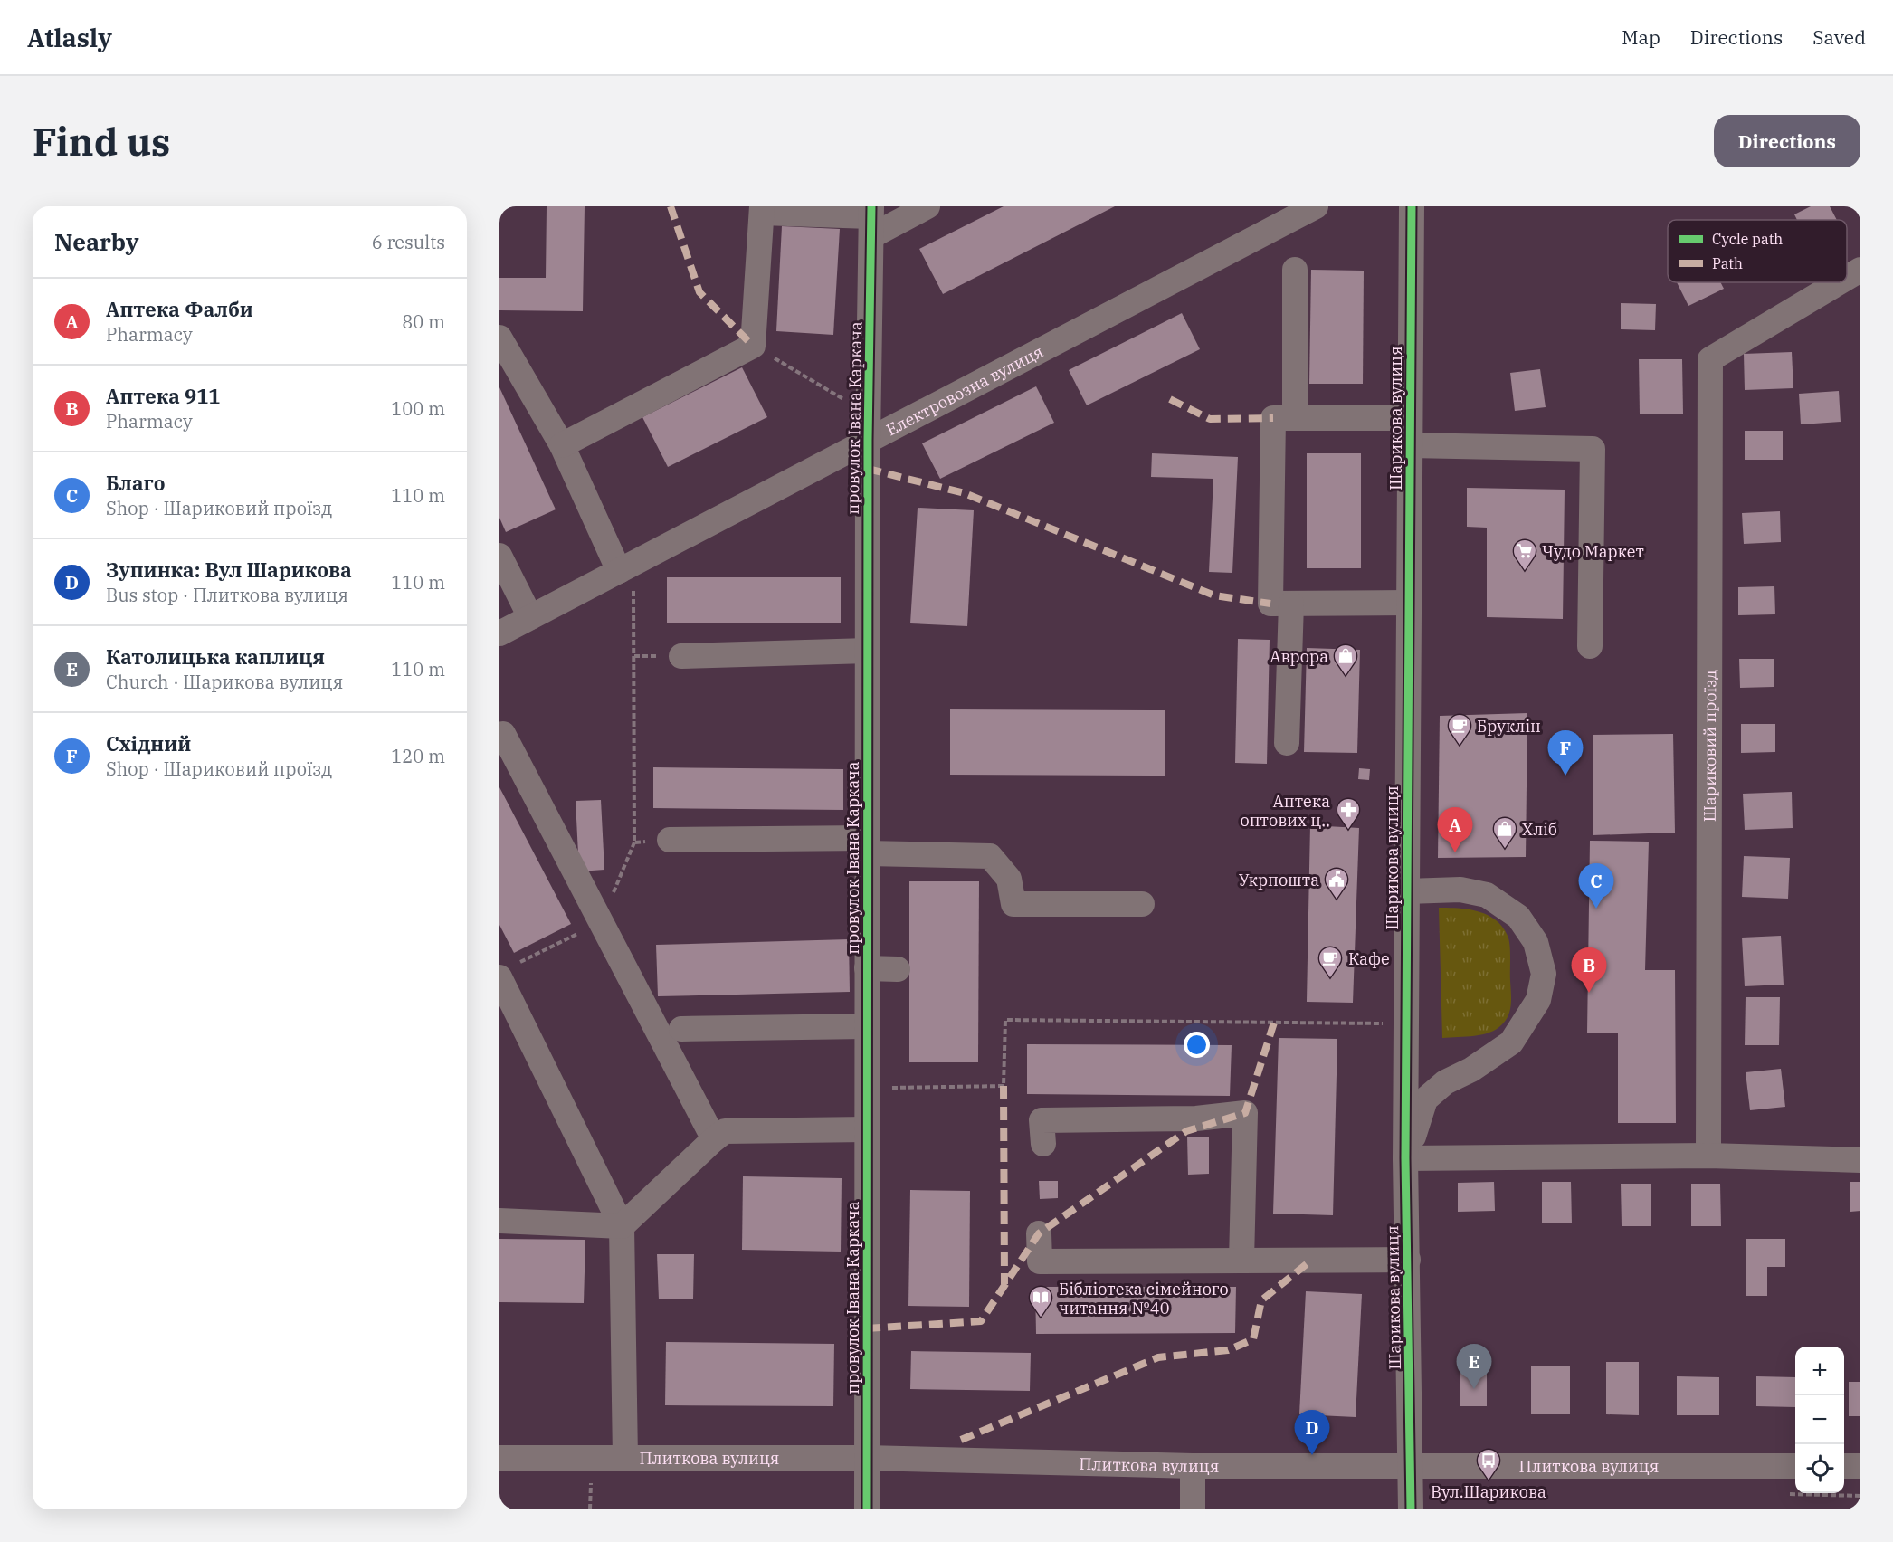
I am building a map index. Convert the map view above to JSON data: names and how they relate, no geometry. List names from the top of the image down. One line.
{"streets":{"street":["Електровозна вулиця","провулок Івана Каркача","Шарикова вулиця","Шариковий проїзд","Плиткова вулиця"]},"crossings":[["Електровозна вулиця","провулок Івана Каркача"],["провулок Івана Каркача","Плиткова вулиця"],["Шарикова вулиця","Плиткова вулиця"]],"places":{"supermarket":["Чудо Маркет"],"shop":["Аврора","Хліб"],"cafe":["Бруклін","Кафе"],"pharmacy":["Аптека оптових ц‥"],"public building":["Укрпошта"],"library":["Бібліотека сімейного читання №40"],"bus stop":["Вул.Шарикова"]},"legend":["Cycle path","Path"],"page":{"header":"Atlasly","nav":["Map","Directions","Saved"],"buttons":"Directions","title":"Find us","heading":["Nearby","6 results"],"list":[{"mark":"A","name":"Аптека Фалби","note":"Pharmacy","value":"80 m"},{"mark":"B","name":"Аптека 911","note":"Pharmacy","value":"100 m"},{"mark":"C","name":"Благо","note":"Shop · Шариковий проїзд","value":"110 m"},{"mark":"D","name":"Зупинка: Вул Шарикова","note":"Bus stop · Плиткова вулиця","value":"110 m"},{"mark":"E","name":"Католицька каплиця","note":"Church · Шарикова вулиця","value":"110 m"},{"mark":"F","name":"Східний","note":"Shop · Шариковий проїзд","value":"120 m"}],"pins":["F","A","C","B","E","D"],"map_buttons":["+","−"]}}
